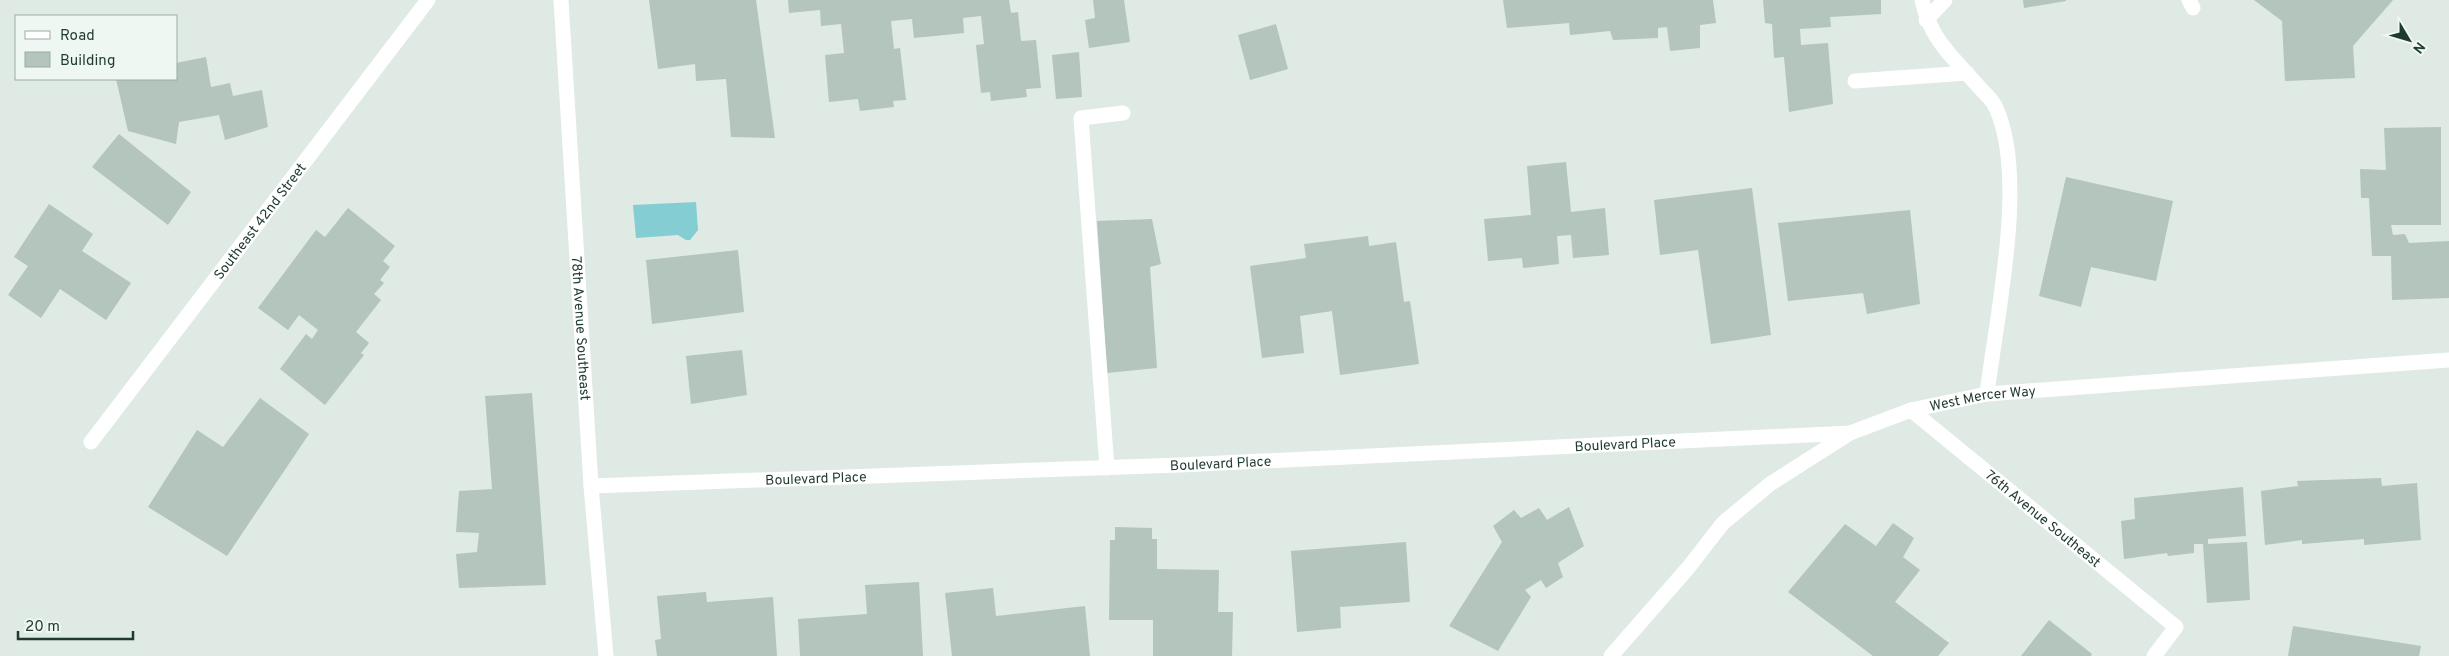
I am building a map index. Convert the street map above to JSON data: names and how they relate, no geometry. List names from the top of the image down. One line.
{"streets":{"street":["Southeast 42nd Street","78th Avenue Southeast","West Mercer Way","Boulevard Place","76th Avenue Southeast"]},"crossings":[["78th Avenue Southeast","Boulevard Place"],["West Mercer Way","Boulevard Place"],["West Mercer Way","76th Avenue Southeast"]],"legend":["Road","Building"],"scale_bar":"20 m","north":"bottom right"}
